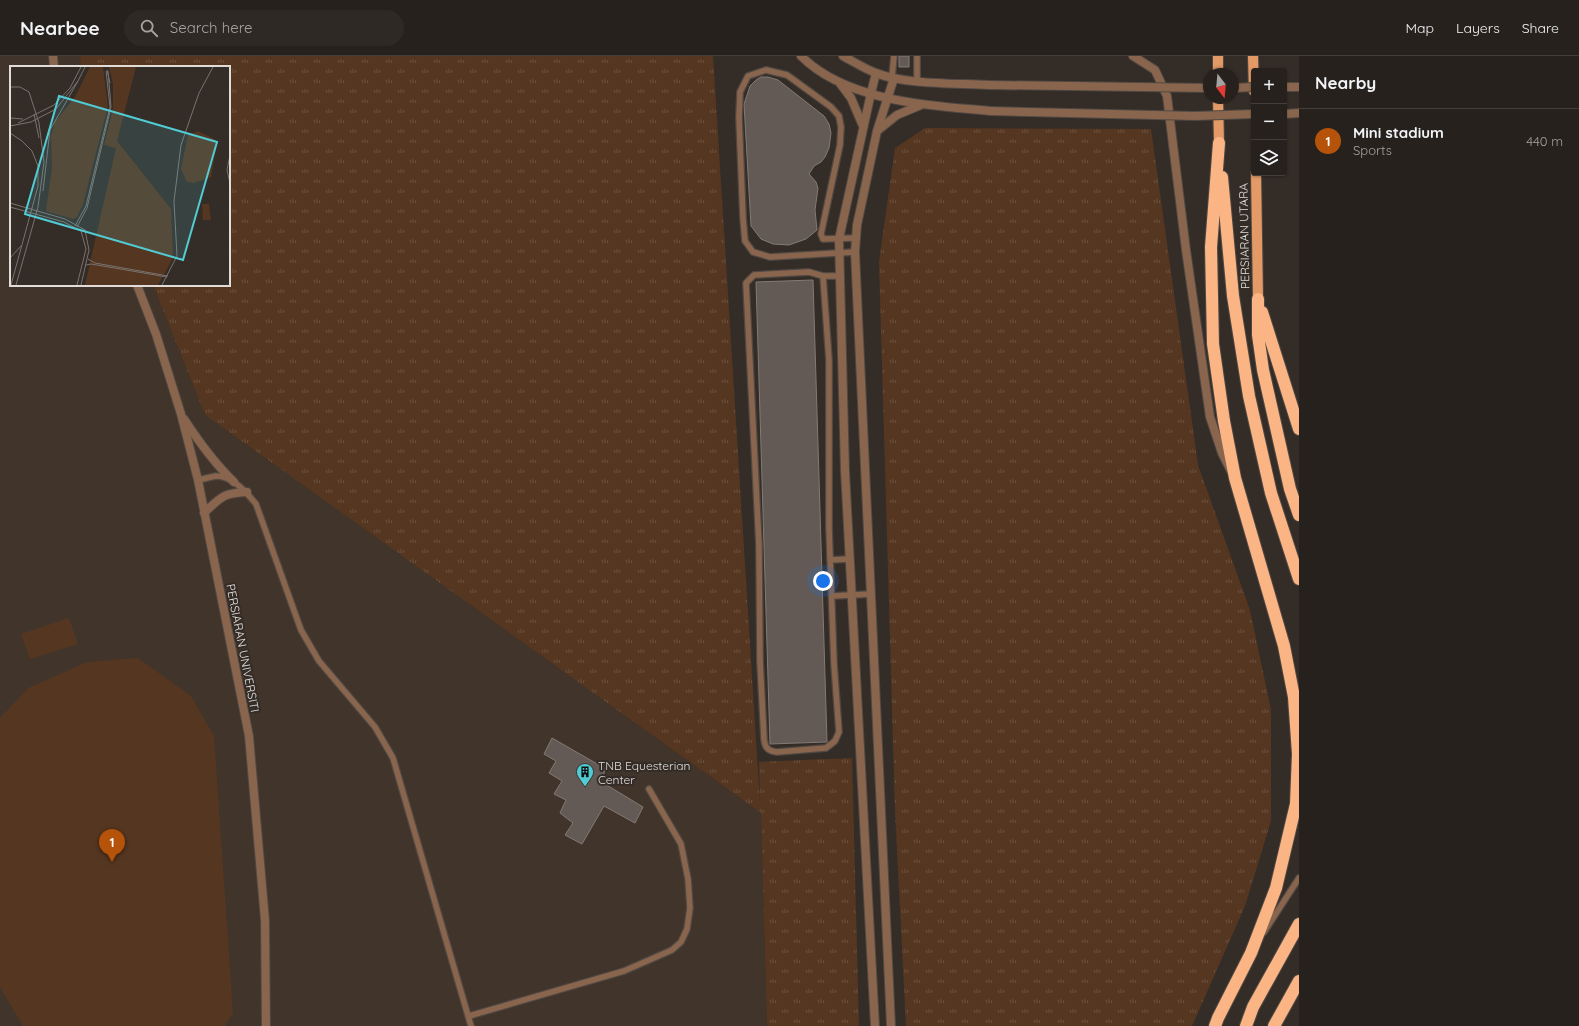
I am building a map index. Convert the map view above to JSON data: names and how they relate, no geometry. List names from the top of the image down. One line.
{"streets":{"main road":["PERSIARAN UTARA"],"street":["PERSIARAN UNIVERSITI"]},"places":{"building":["TNB Equesterian Center"]},"north":"bottom","page":{"header":"Nearbee","search":"Search here","nav":["Map","Layers","Share"],"heading":"Nearby","map_buttons":["+","−"],"list":[{"mark":"1","name":"Mini stadium","note":"Sports","value":"440 m"}],"pins":"1"}}
